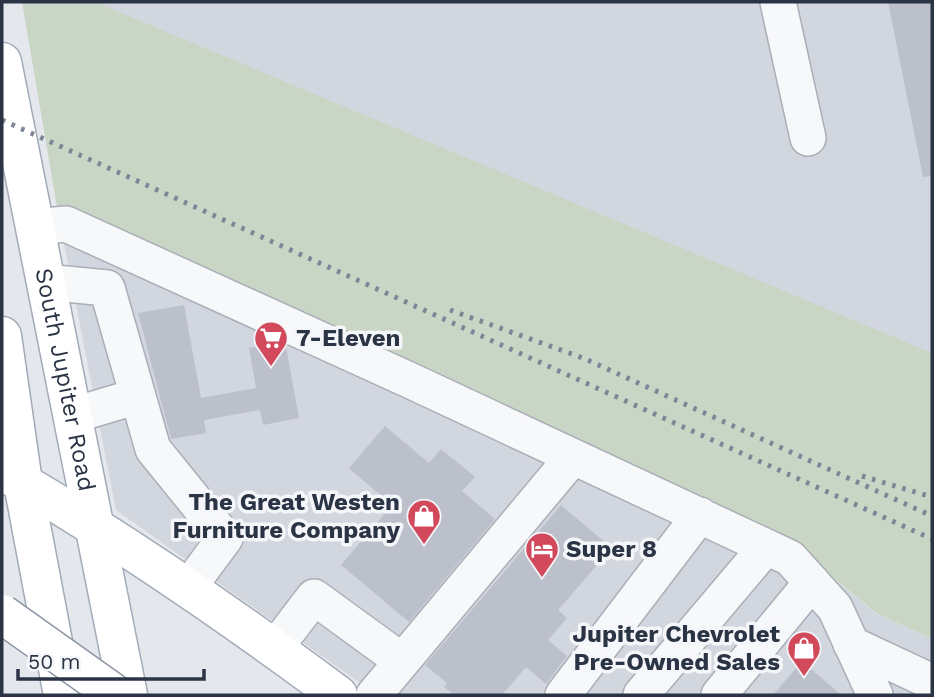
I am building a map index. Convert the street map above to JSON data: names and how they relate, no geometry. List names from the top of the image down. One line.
{"streets":{"main road":["South Jupiter Road"]},"places":{"supermarket":["7-Eleven"],"shop":["The Great Westen Furniture Company","Jupiter Chevrolet Pre-Owned Sales"],"hotel":["Super 8"]},"scale_bar":"50 m"}
